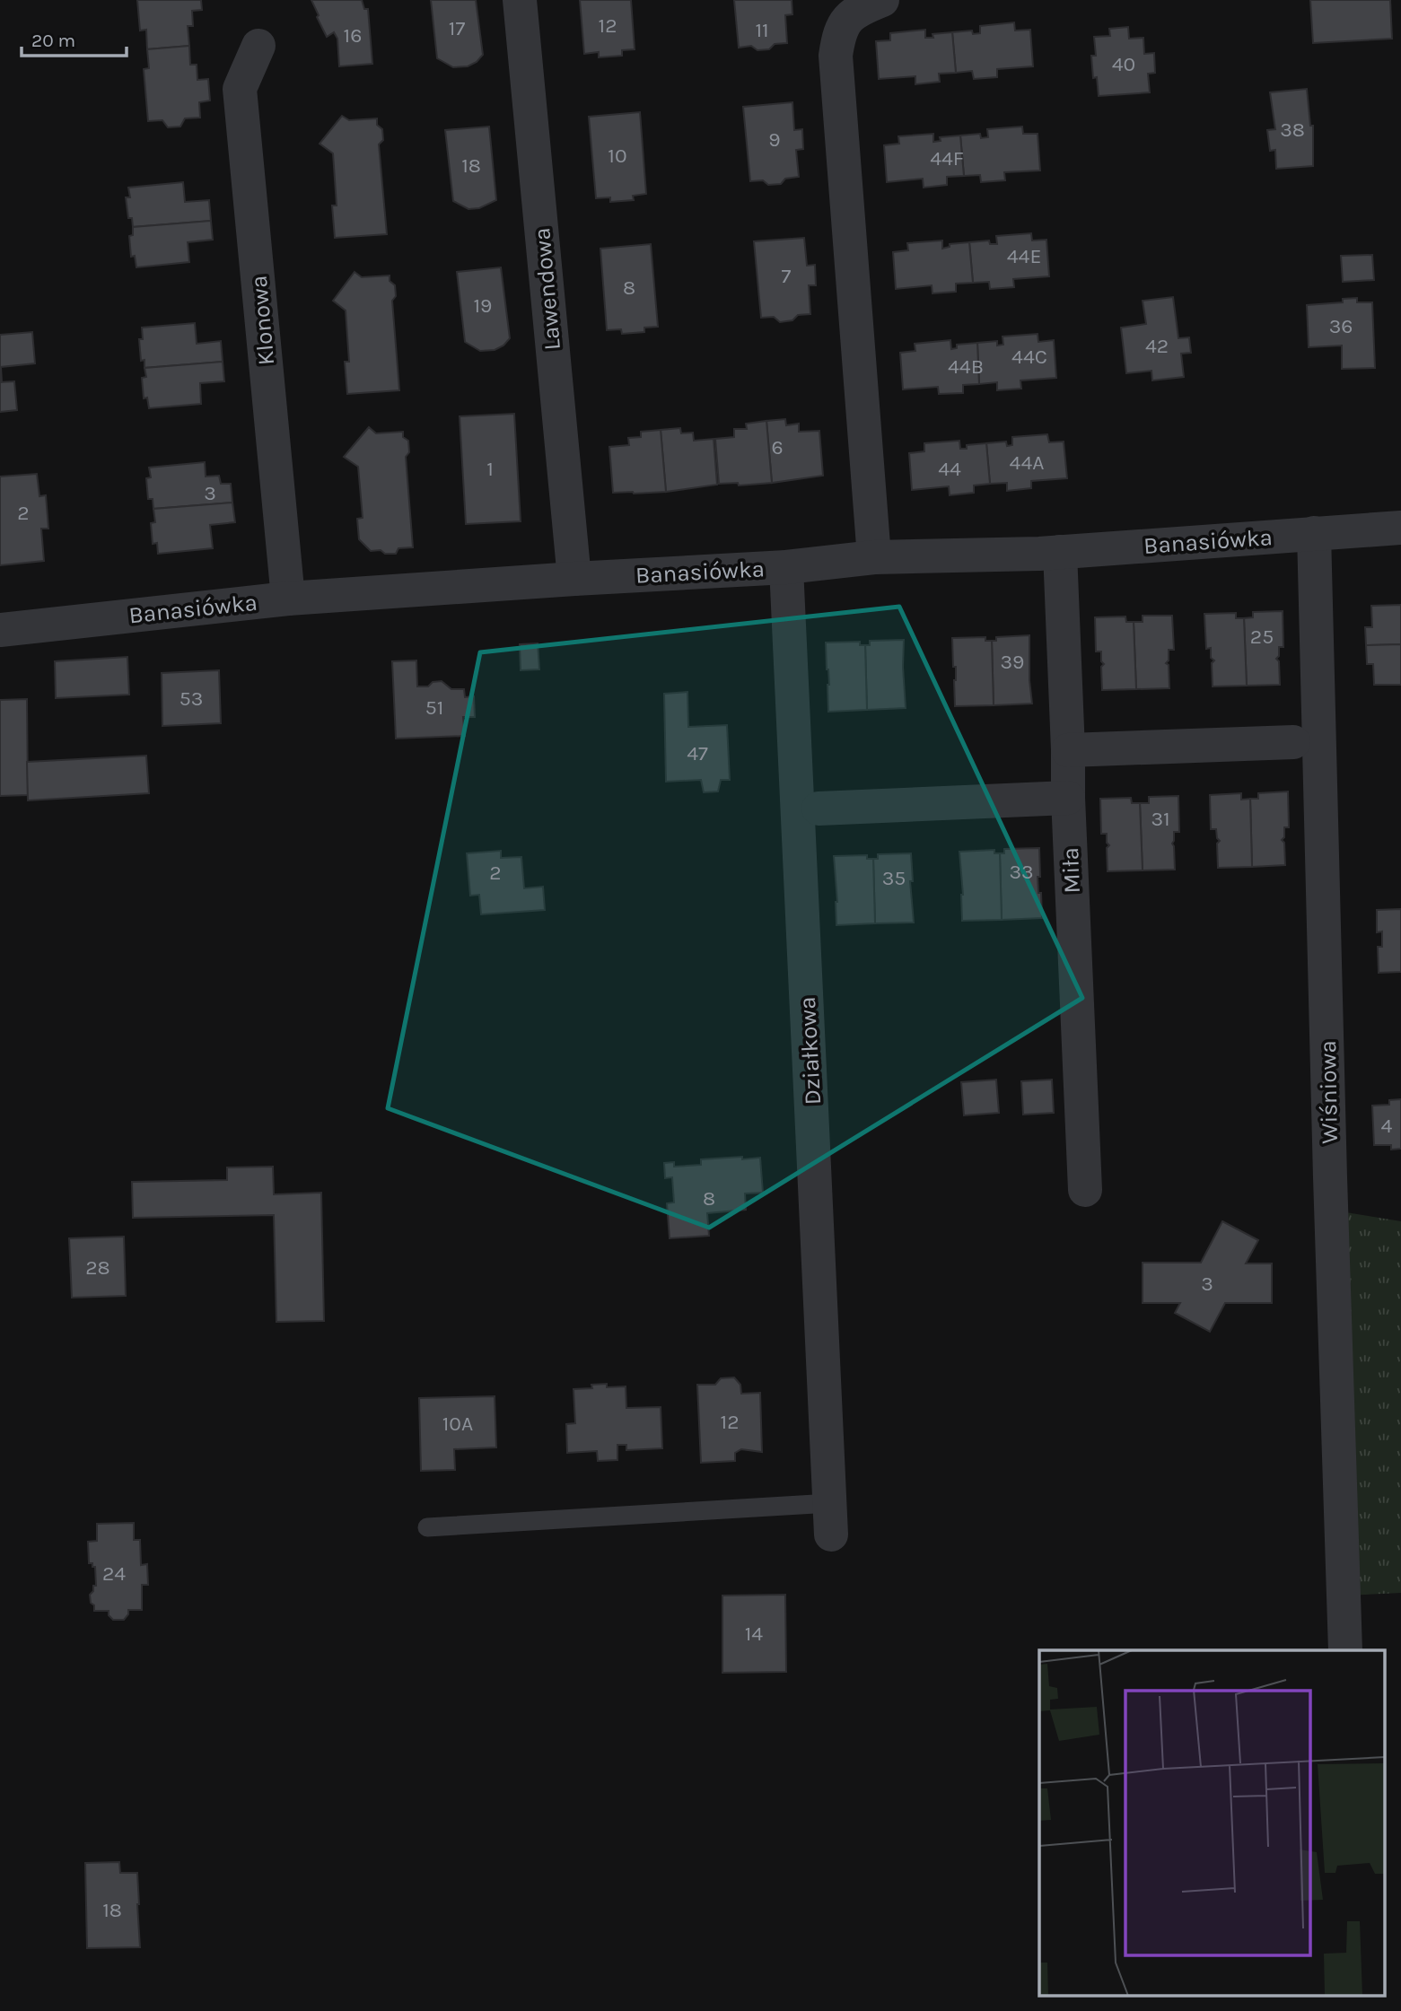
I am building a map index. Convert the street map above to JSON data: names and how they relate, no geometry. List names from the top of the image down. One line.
{"streets":{"street":["Lawendowa","Klonowa","Banasiówka","Miła","Działkowa","Wiśniowa"]},"crossings":[["Lawendowa","Banasiówka"],["Klonowa","Banasiówka"],["Banasiówka","Miła"],["Banasiówka","Działkowa"],["Banasiówka","Wiśniowa"]],"house_numbers":["12","17","11","16","40","38","9","10","44F","18","44E","7","8","19","36","42","44C","44B","6","44A","1","44","3","2","25","39","53","51","47","31","33","2","35","4","8","28","3","12","10A","24","14","18"],"scale_bar":"20 m"}
